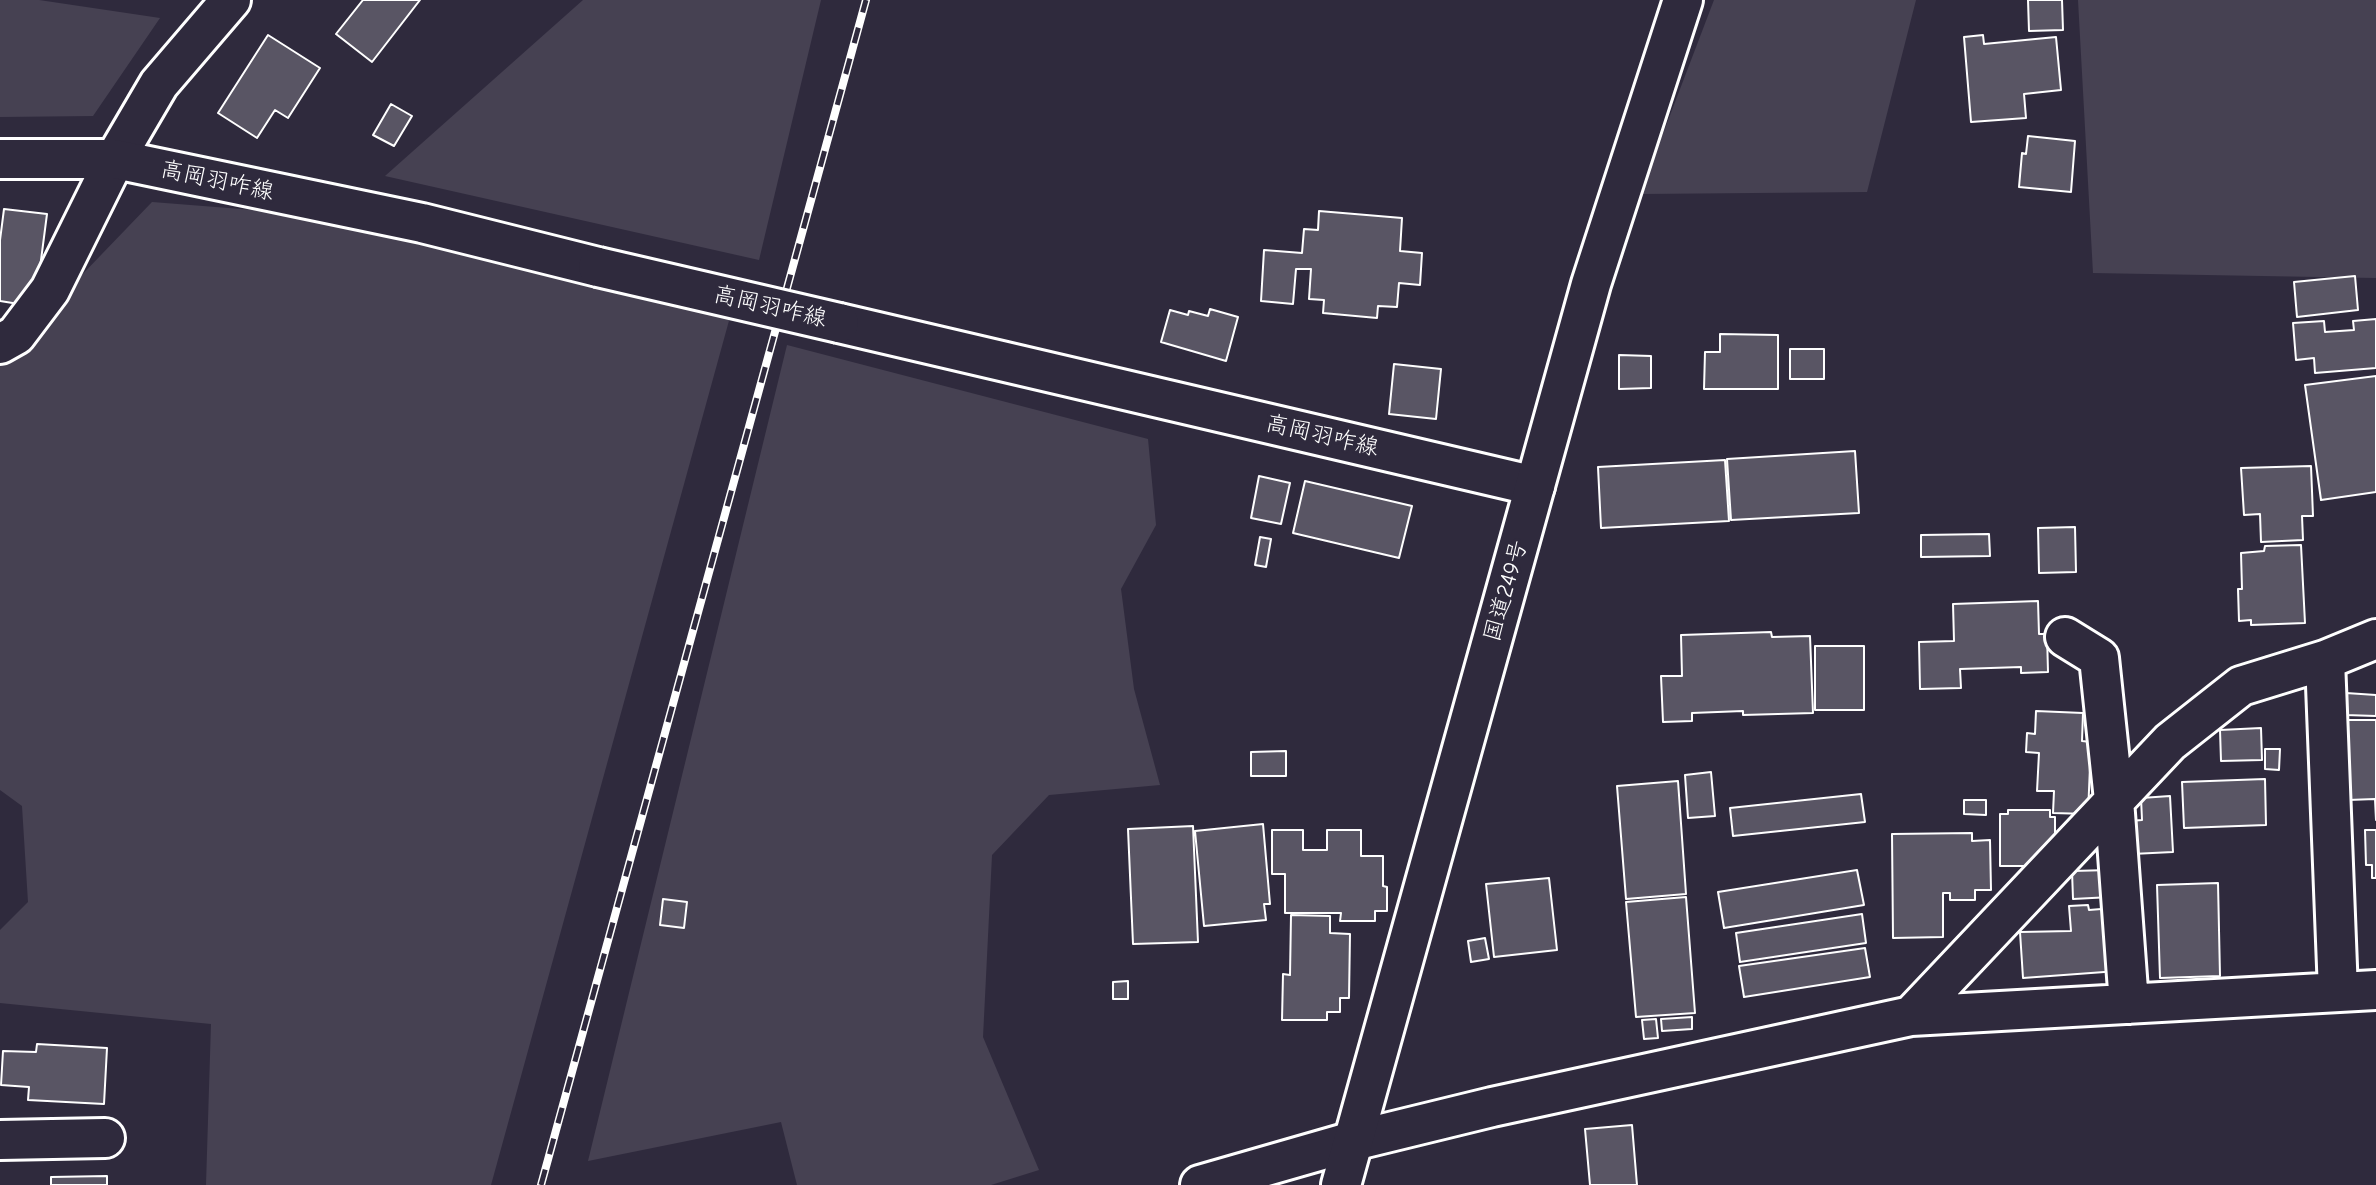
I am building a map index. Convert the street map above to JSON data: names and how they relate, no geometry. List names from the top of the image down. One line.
{"streets":{"main road":["高岡羽咋線","国道249号"]},"crossings":[["高岡羽咋線","国道249号"]]}
